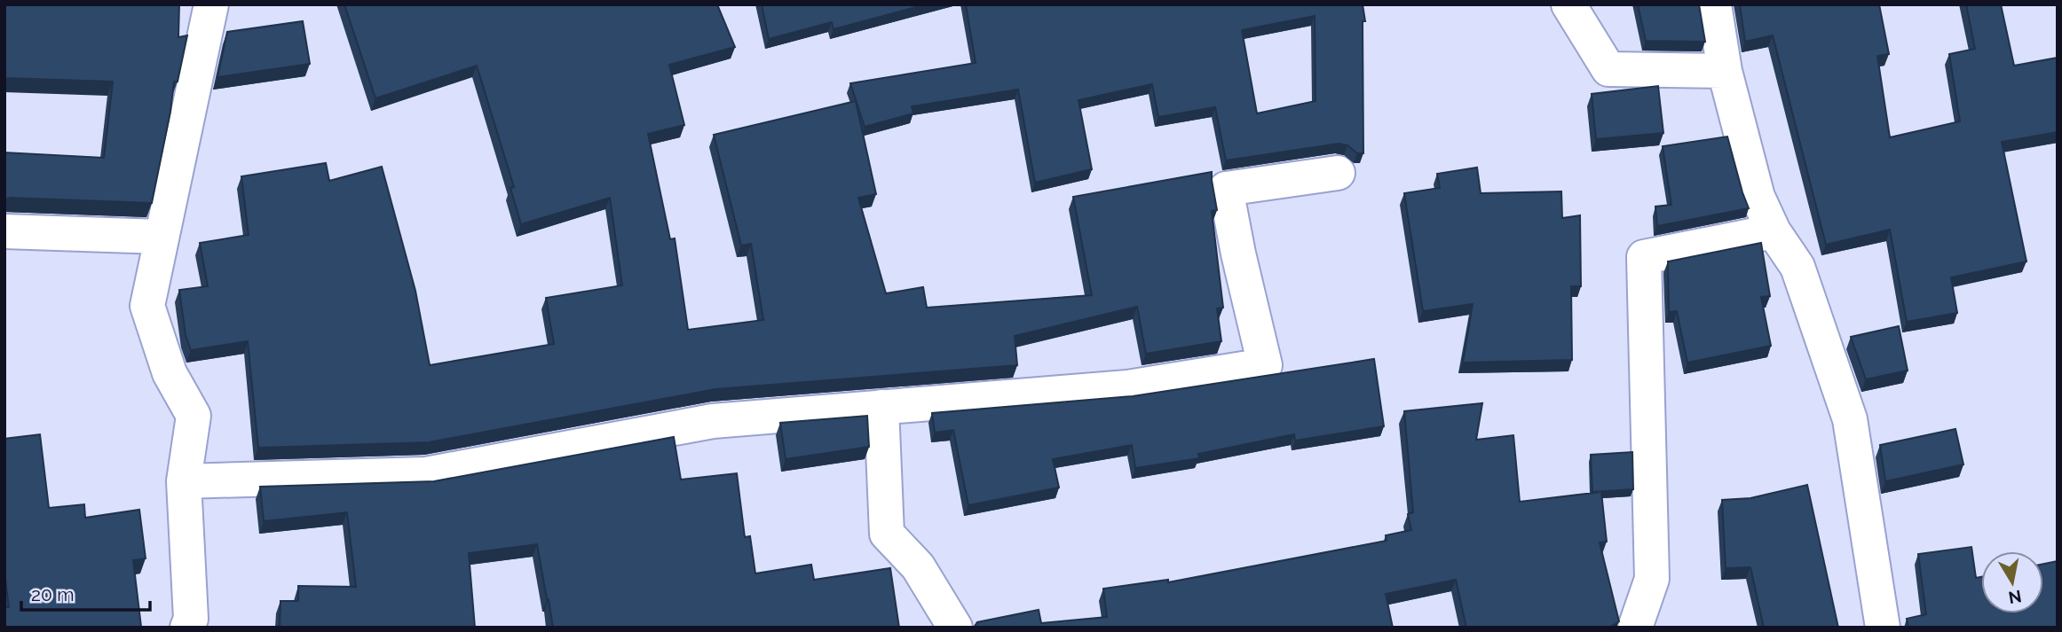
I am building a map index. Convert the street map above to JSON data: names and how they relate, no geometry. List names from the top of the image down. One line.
{"scale_bar":"20 m","north":"bottom"}
